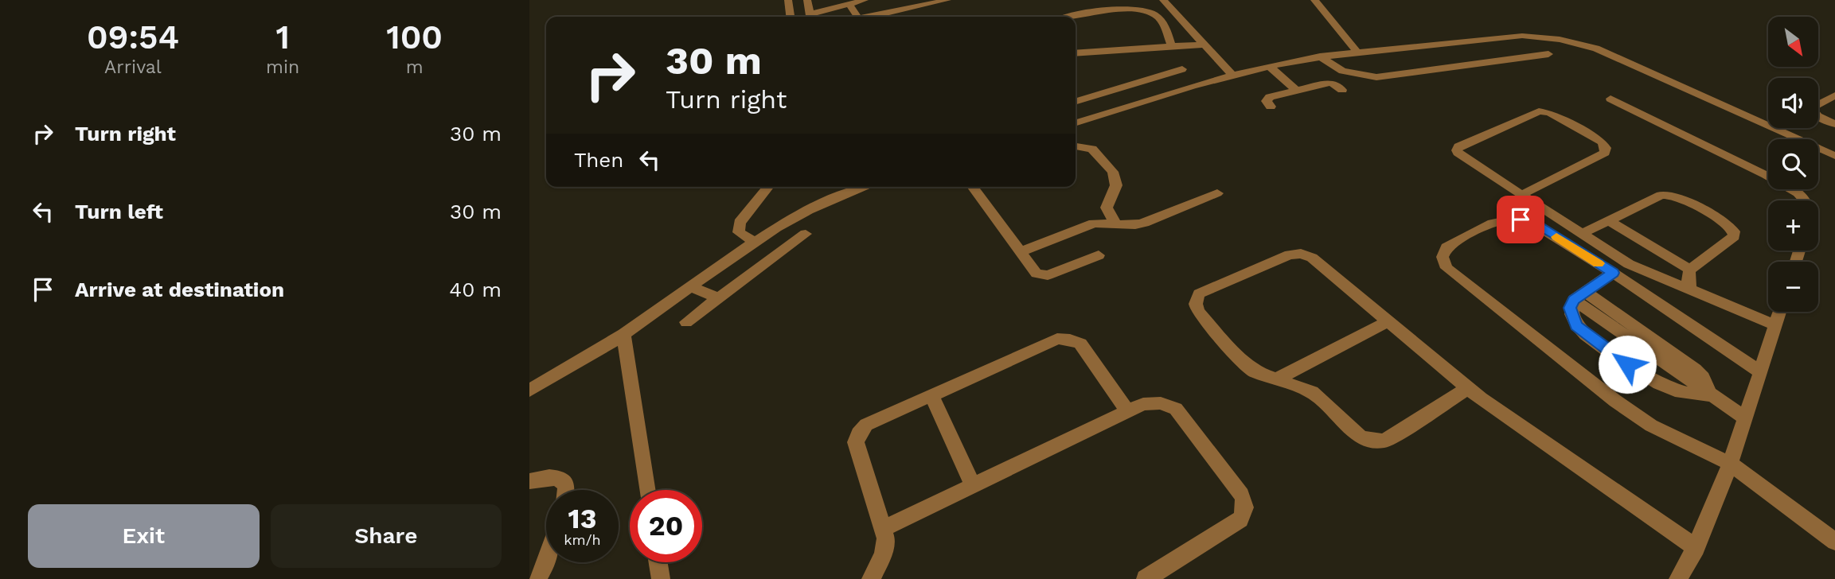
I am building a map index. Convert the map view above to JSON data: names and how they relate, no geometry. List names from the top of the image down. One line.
{"north":"bottom right","page":{"eta":["09:54","Arrival","1","min","100","m"],"map_buttons":["+","−"],"turn":["30 m","Turn right"],"list":[{"name":"Turn right","value":"30 m"},{"name":"Turn left","value":"30 m"},{"name":"Arrive at destination","value":"40 m"}],"then":"Then","speed":"13 km/h","limit":"20","buttons":["Exit","Share"]}}
